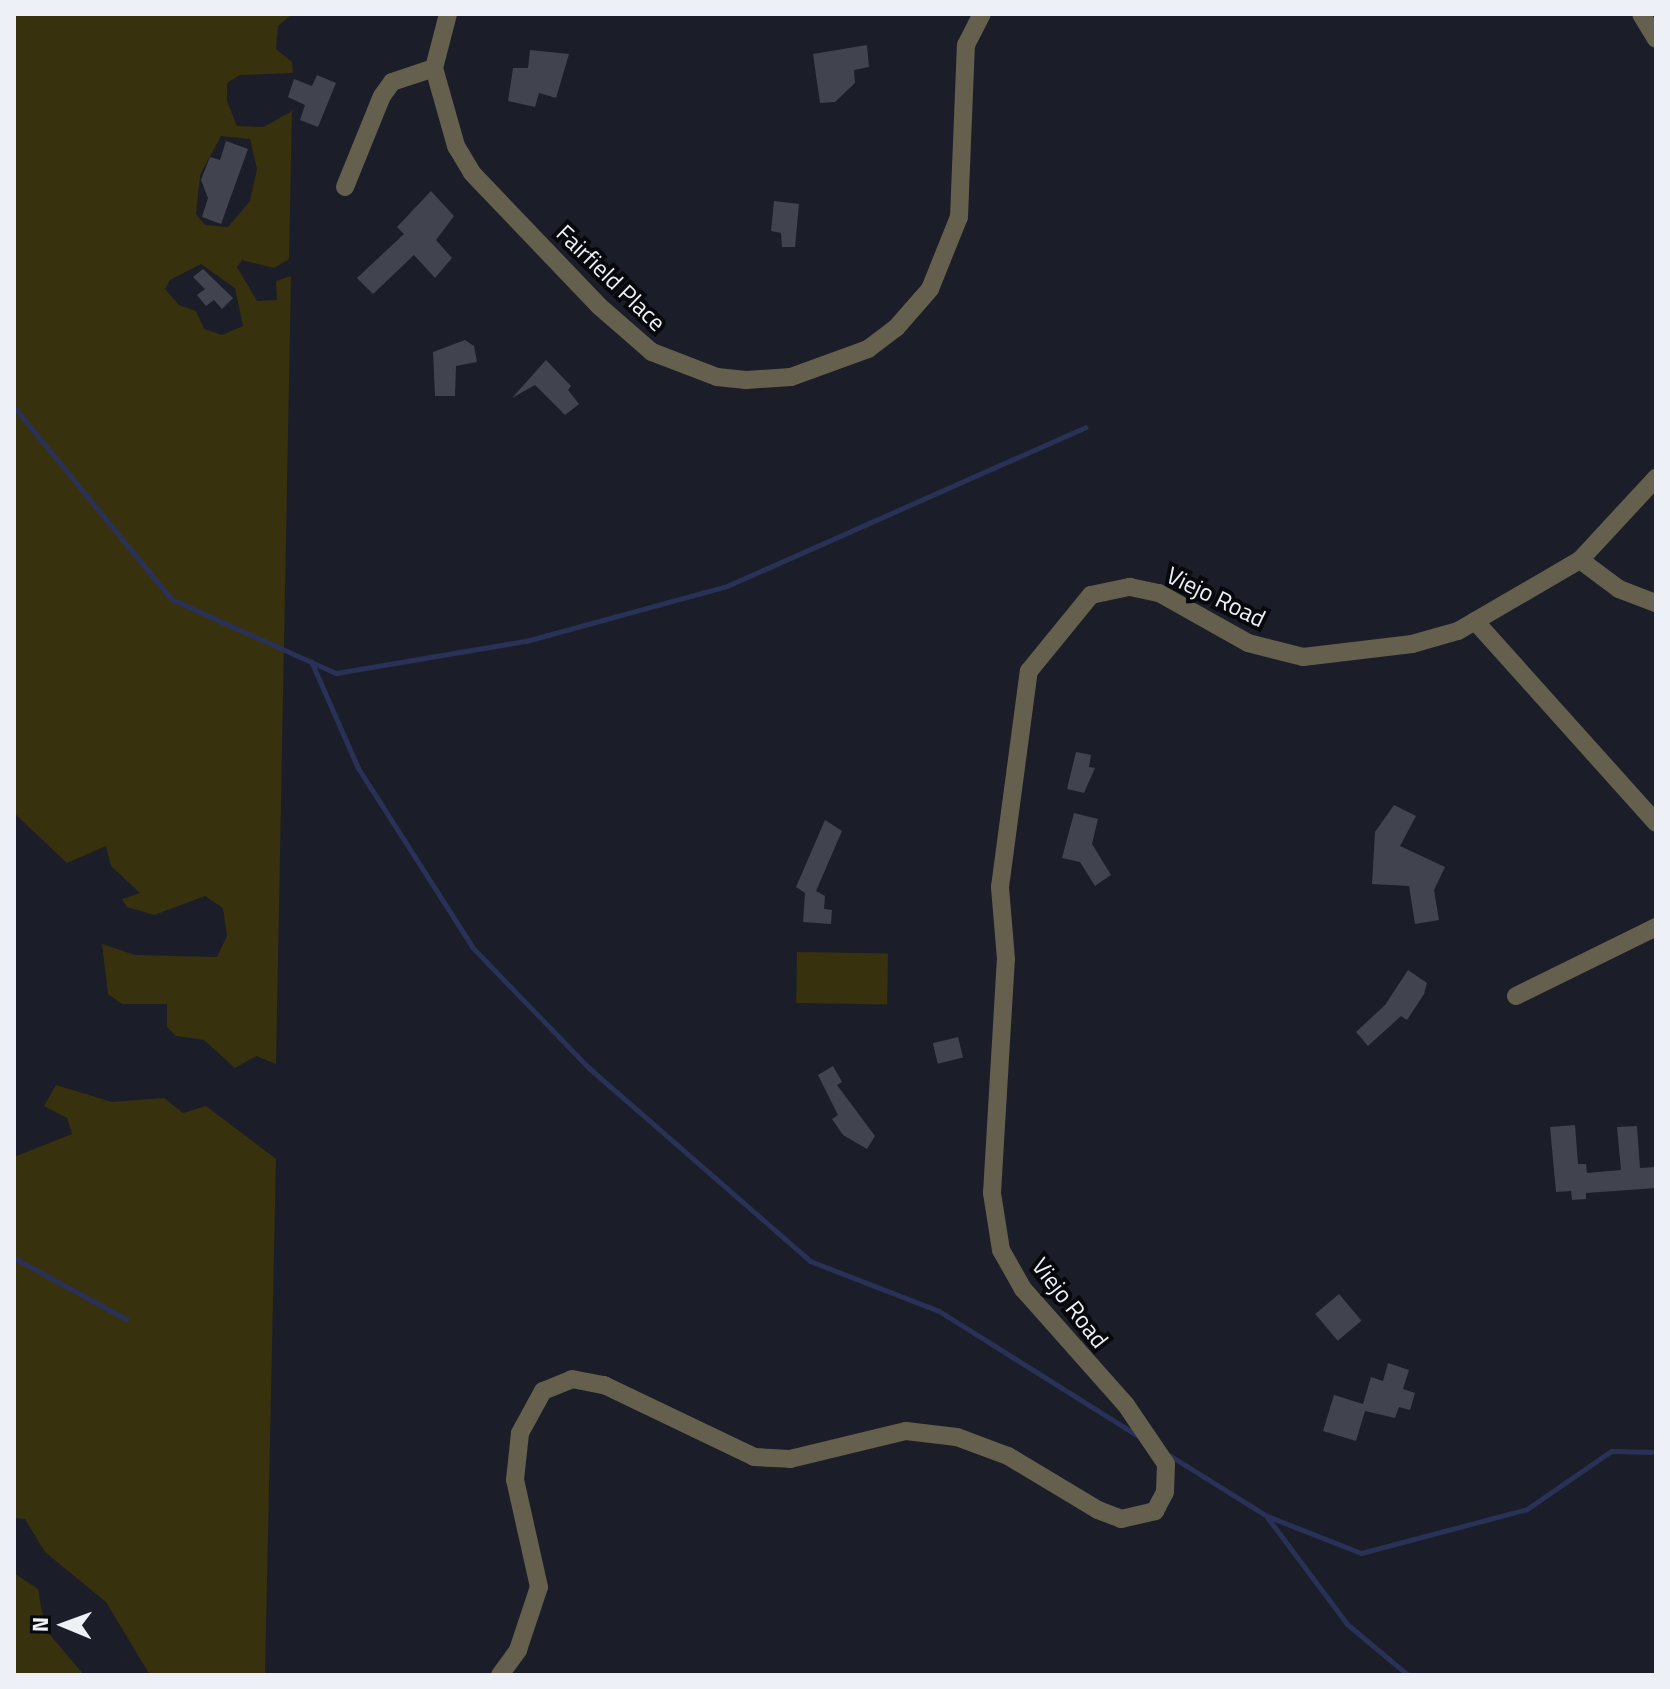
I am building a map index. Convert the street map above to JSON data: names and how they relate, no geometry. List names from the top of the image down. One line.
{"streets":{"street":["Fairfield Place","Viejo Road"]},"north":"left"}
